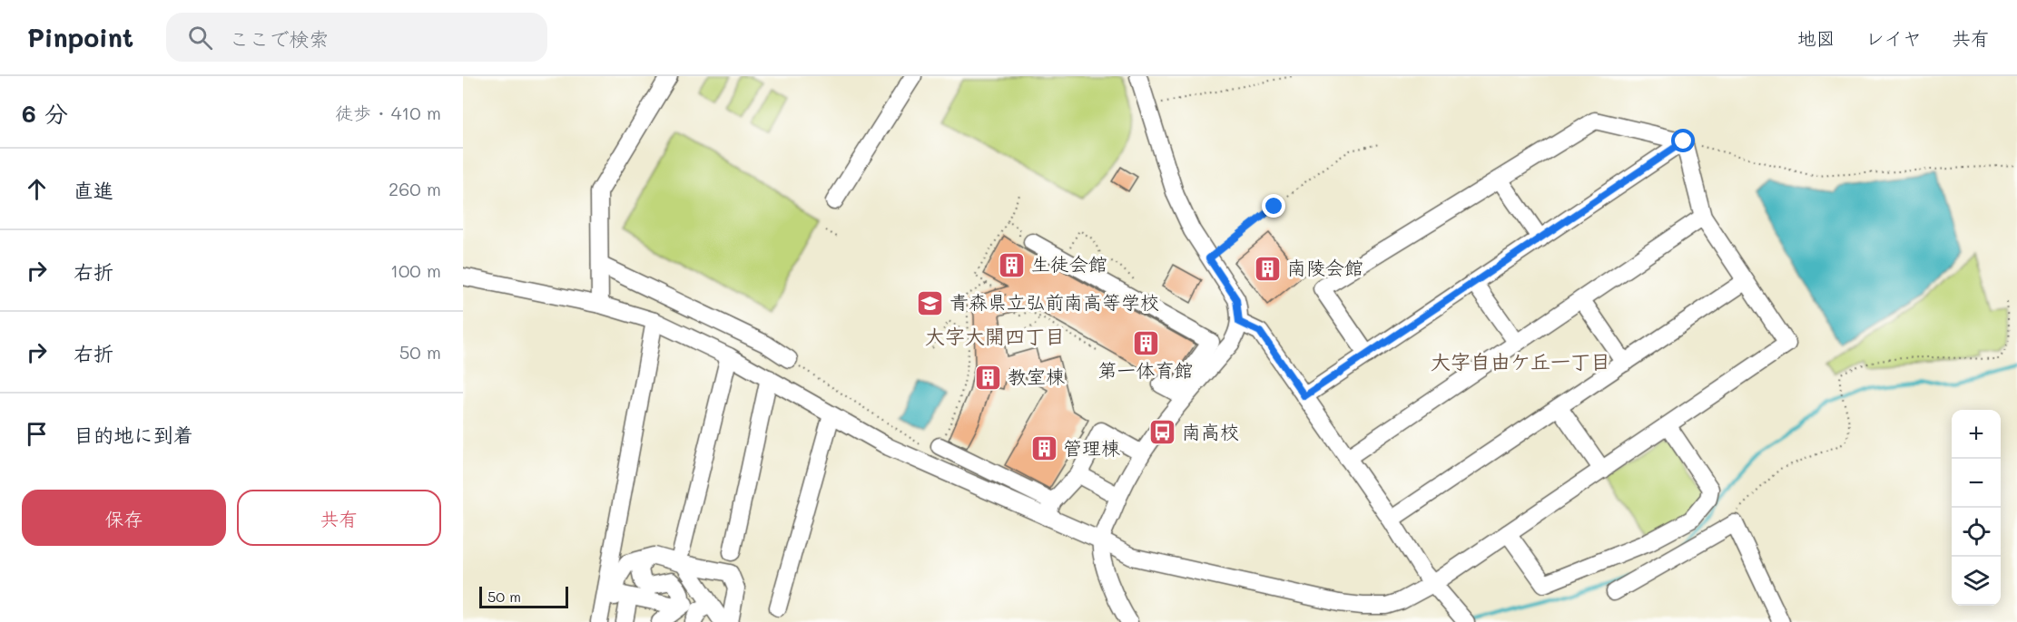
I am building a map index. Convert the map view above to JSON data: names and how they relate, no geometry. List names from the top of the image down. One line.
{"districts":["大字大開四丁目","大字自由ケ丘一丁目"],"places":{"building":["生徒会館","南陵会館","第一体育館","教室棟","管理棟"],"school or university":["青森県立弘前南高等学校"],"bus stop":["南高校"]},"scale_bar":"50 m","page":{"header":"Pinpoint","search":"ここで検索","nav":["地図","レイヤ","共有"],"heading":["6 分","徒歩 · 410 m"],"list":[["直進","260 m"],["右折","100 m"],["右折","50 m"],"目的地に到着"],"map_buttons":["+","−"],"buttons":["保存","共有"],"scale":"50 m"}}
